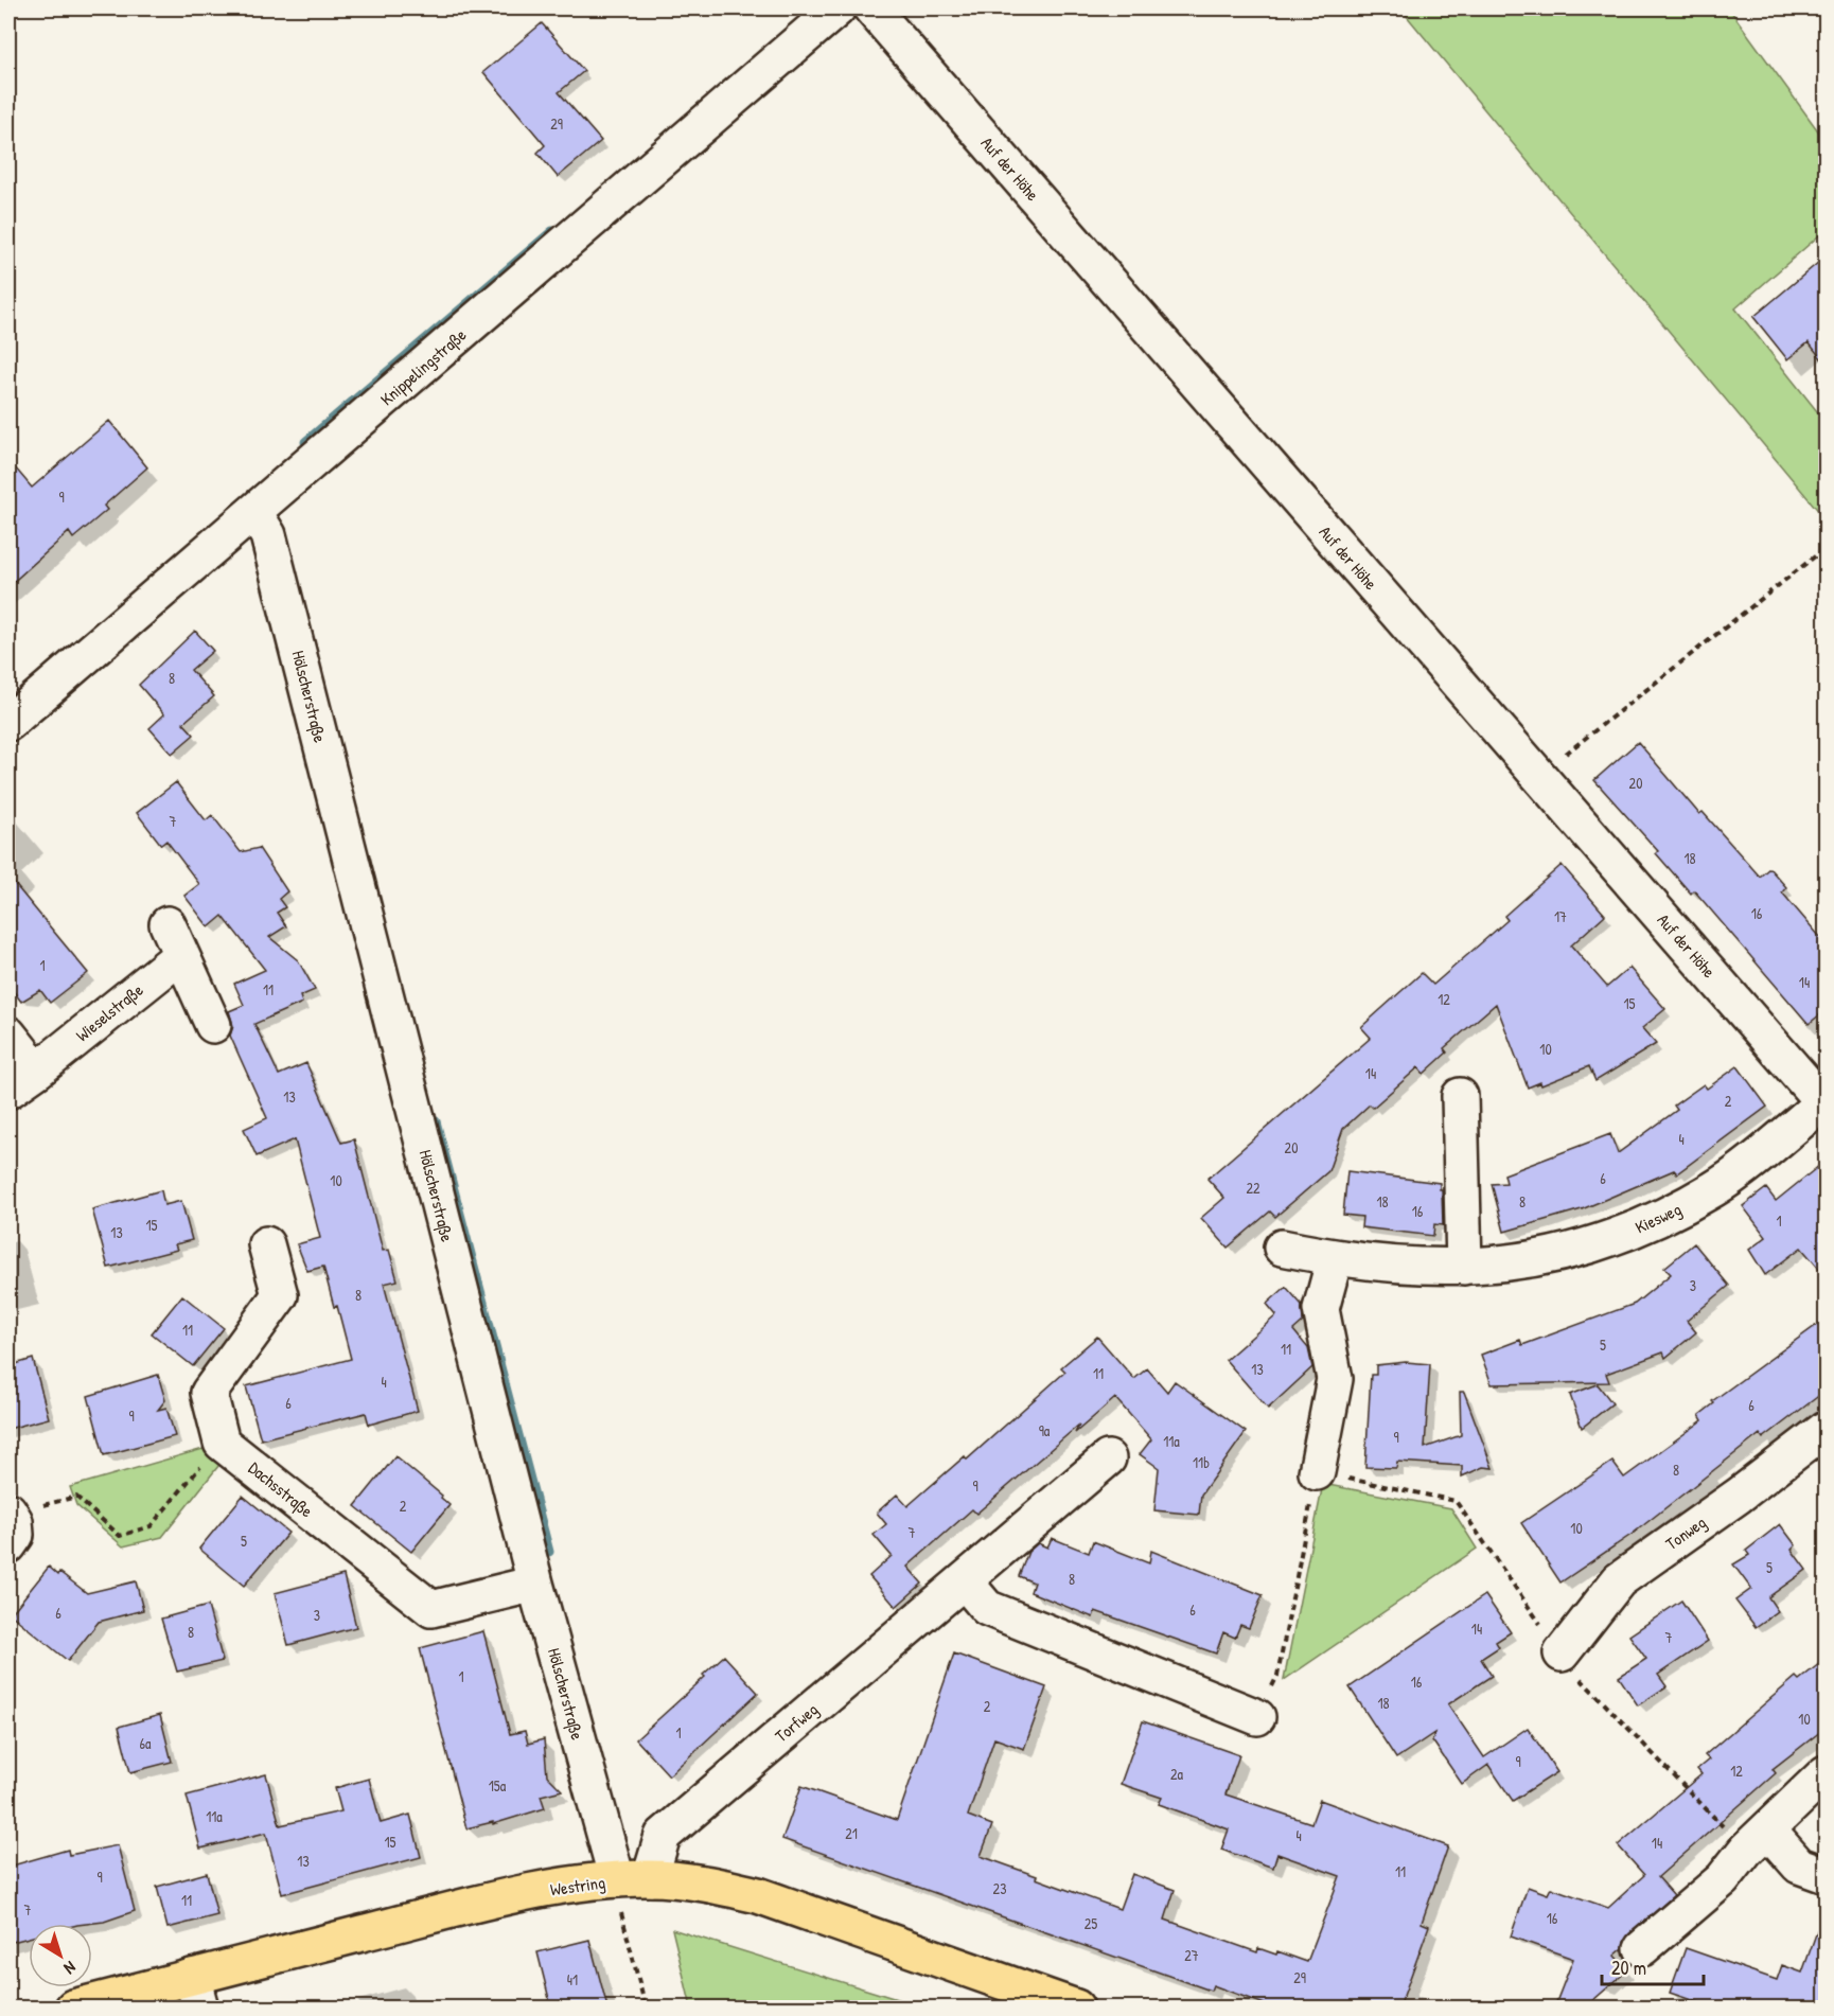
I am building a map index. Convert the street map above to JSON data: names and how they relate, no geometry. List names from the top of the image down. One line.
{"streets":{"main road":["Westring"],"street":["Auf der Höhe","Knippelingstraße","Hölscherstraße","Wieselstraße","Kiesweg","Dachsstraße","Tonweg","Torfweg"]},"crossings":[["Auf der Höhe","Kiesweg"],["Knippelingstraße","Hölscherstraße"],["Hölscherstraße","Dachsstraße"],["Hölscherstraße","Torfweg"],["Hölscherstraße","Westring"],["Torfweg","Westring"]],"house_numbers":["29","9","8","20","7","18","16","17","1","14","11","12","15","10","14","13","2","4","20","6","10","22","18","8","16","1","15","13","3","8","11","5","11","13","11","4","6","6","9","9a","9","11a","11b","8","9","2","10","7","5","5","8","6","6","3","14","8","7","1","16","18","2","10","1","6a","9","12","2a","15a","11a","21","4","15","14","13","11","9","23","11","7","16","25","27","29","41"],"scale_bar":"20 m","north":"bottom right"}
